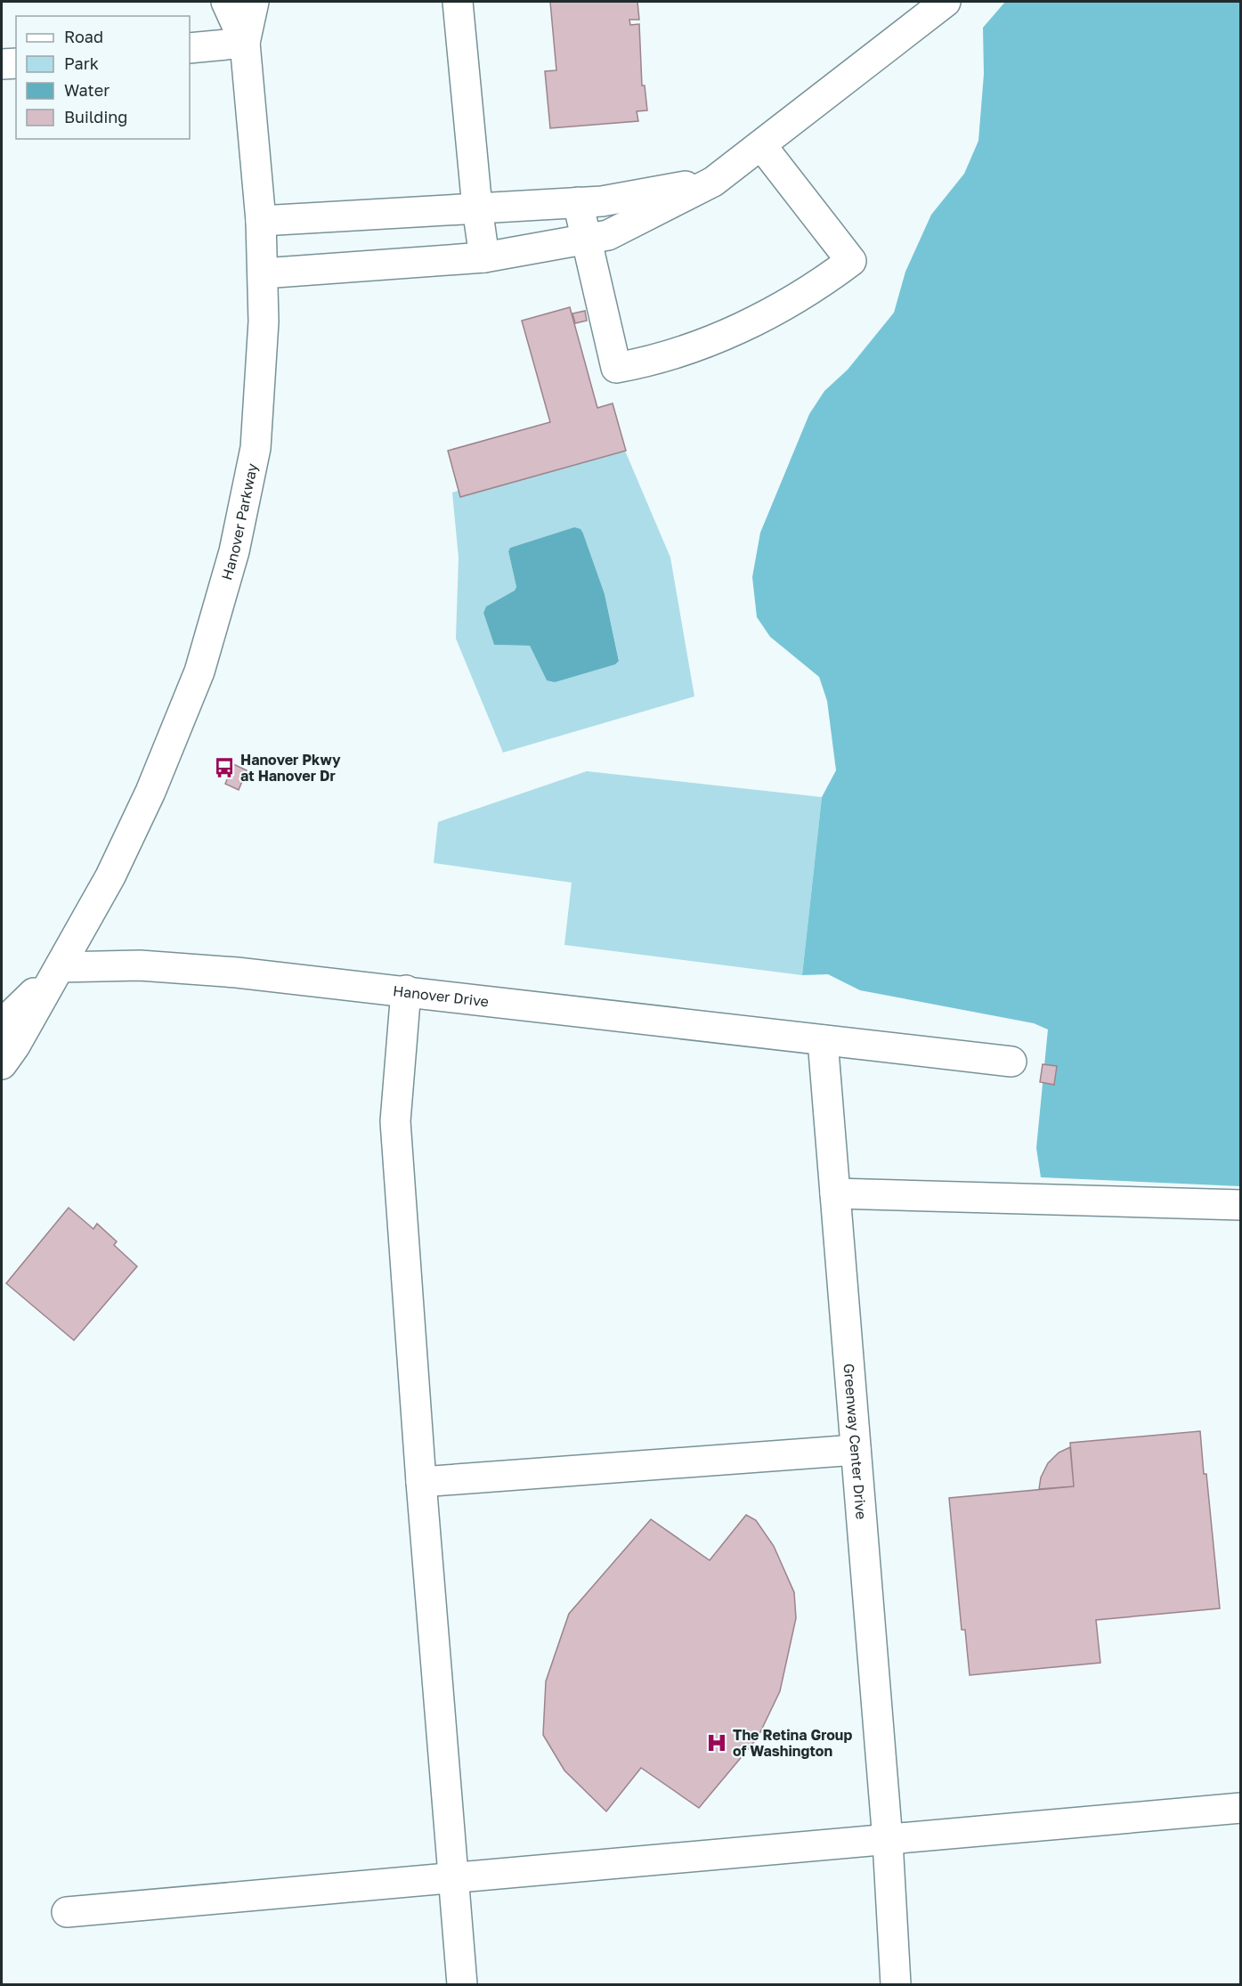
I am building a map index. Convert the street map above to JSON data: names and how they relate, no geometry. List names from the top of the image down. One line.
{"streets":{"street":["Hanover Parkway","Hanover Drive","Greenway Center Drive"]},"crossings":[["Hanover Parkway","Hanover Drive"],["Hanover Drive","Greenway Center Drive"]],"places":{"bus stop":["Hanover Pkwy at Hanover Dr"],"hospital":["The Retina Group of Washington"]},"legend":["Road","Park","Water","Building"]}
